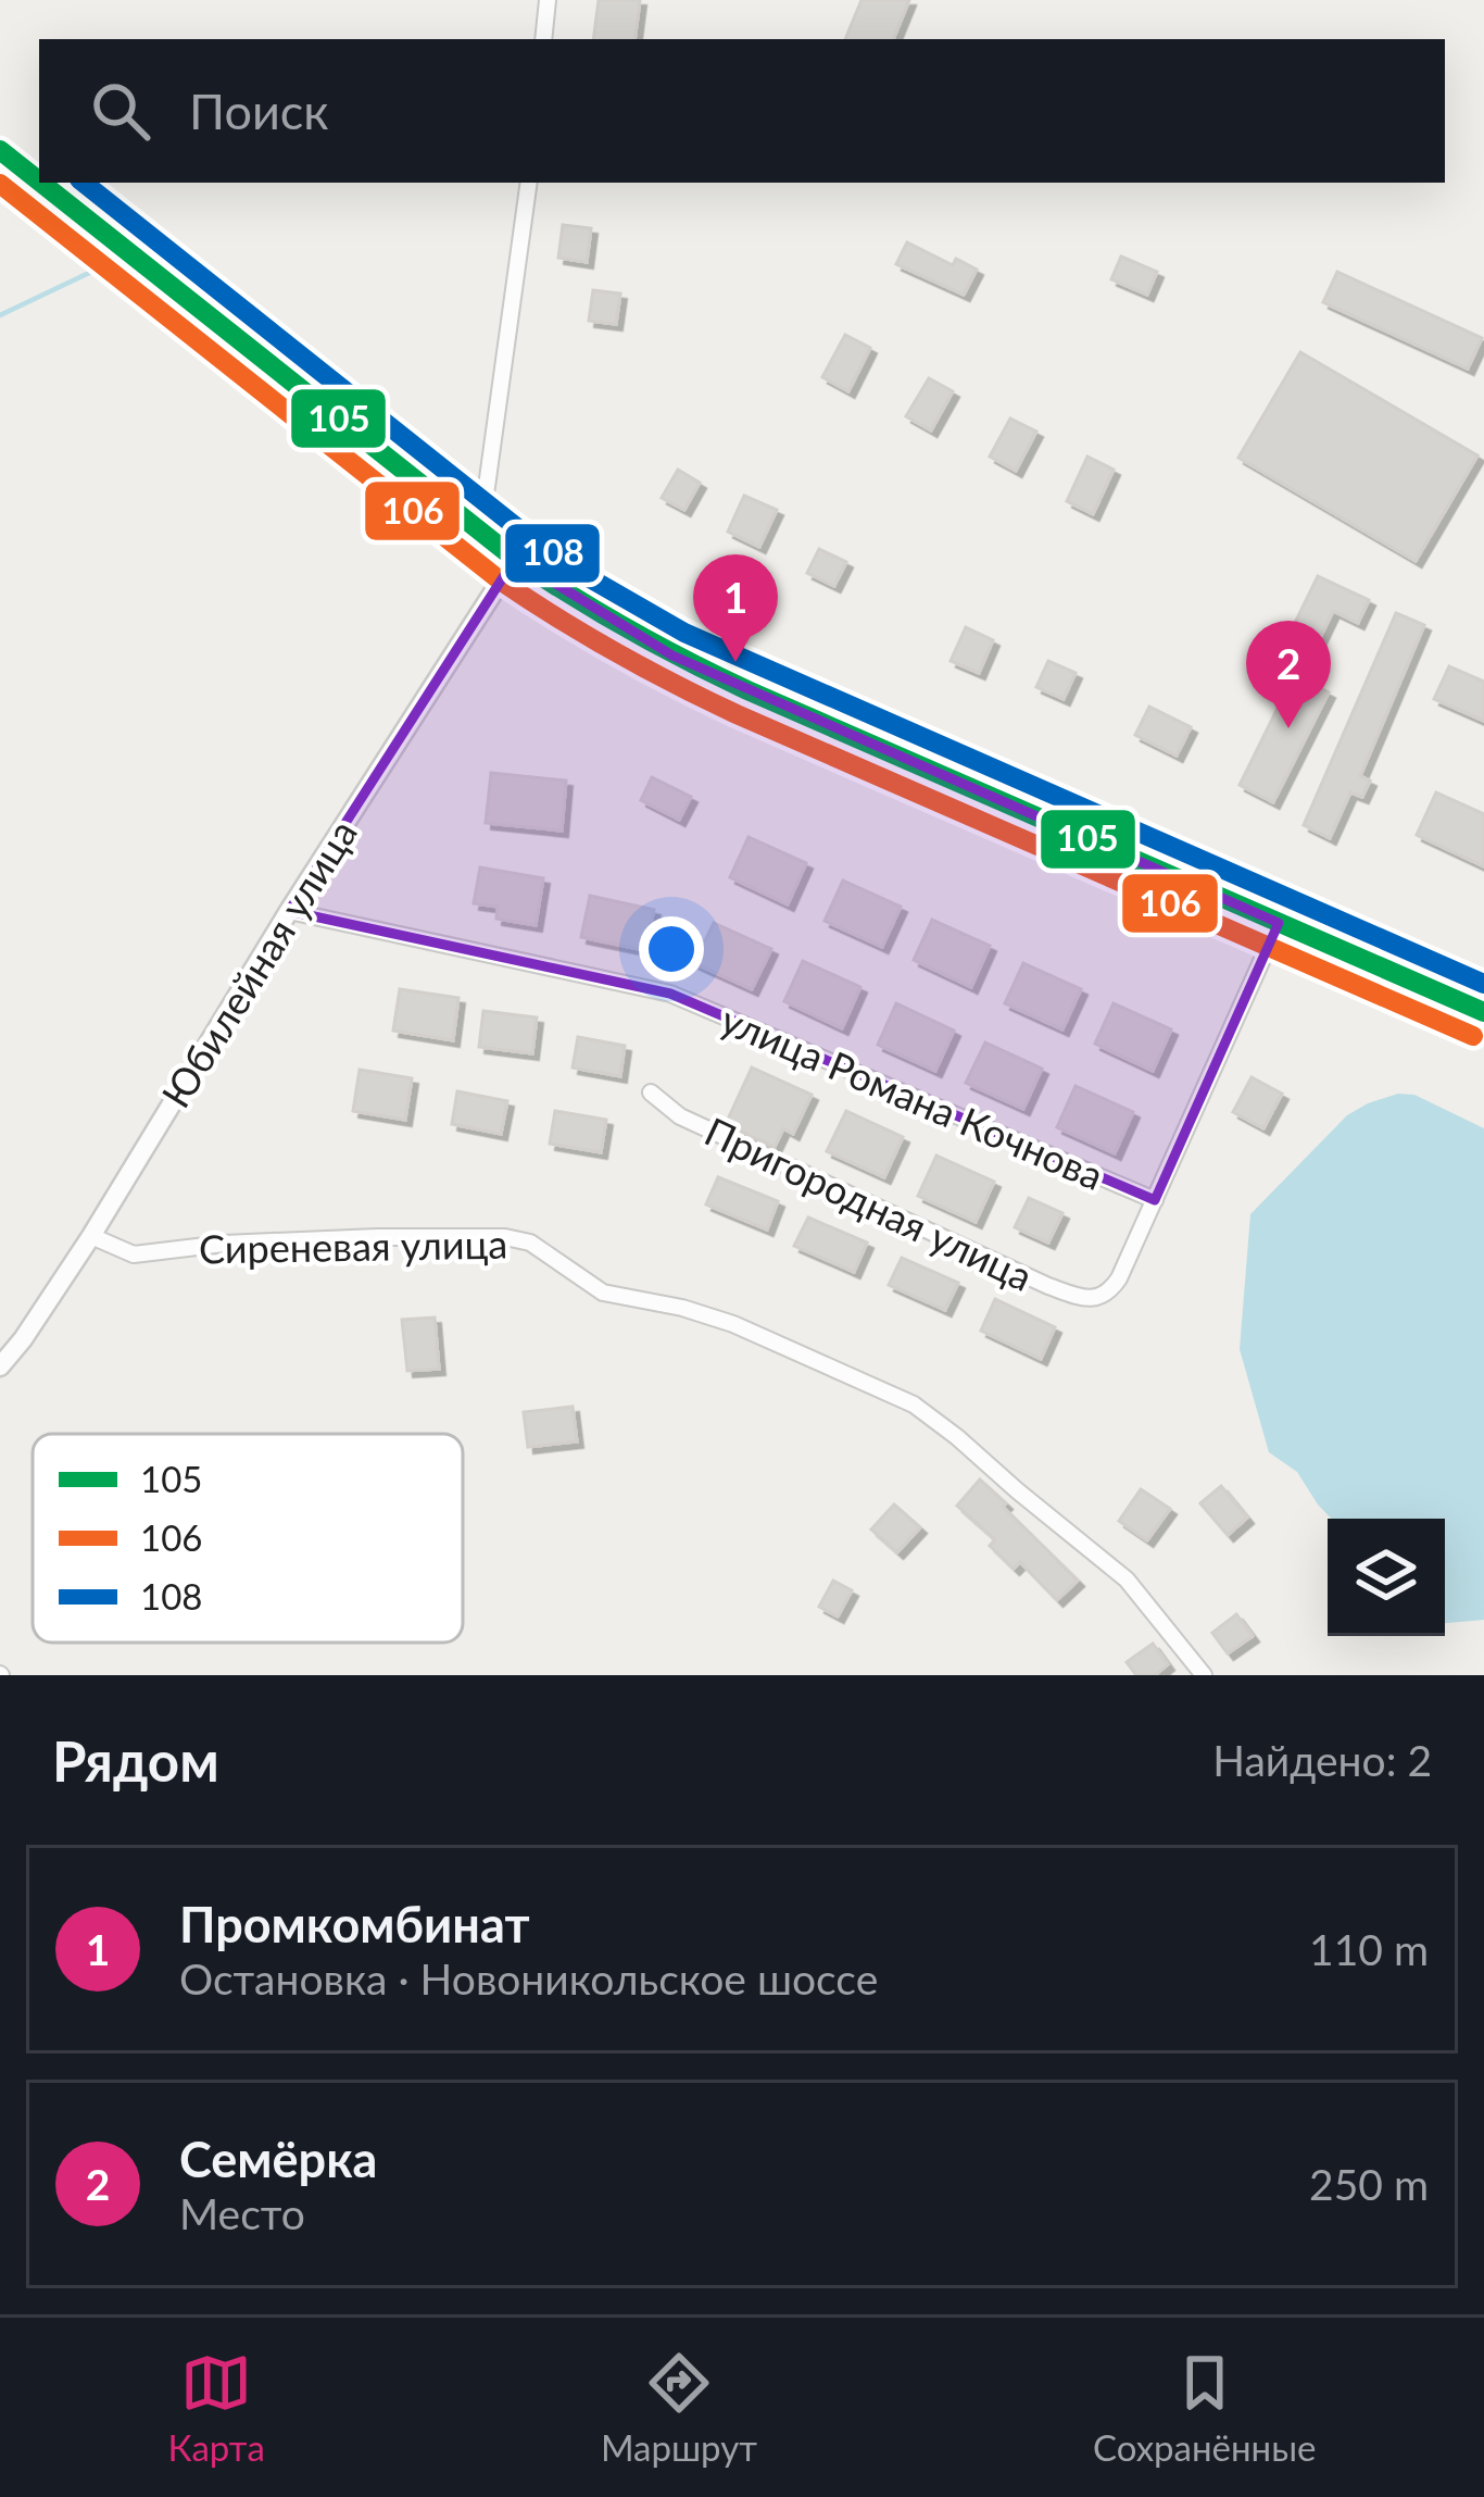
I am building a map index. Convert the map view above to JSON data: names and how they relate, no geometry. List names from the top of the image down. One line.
{"streets":{"street":["Юбилейная улица","улица Романа Кочнова","Пригородная улица","Сиреневая улица"]},"crossings":[["Юбилейная улица","улица Романа Кочнова"],["Юбилейная улица","Сиреневая улица"],["улица Романа Кочнова","Пригородная улица"]],"lines":["transit line 105","transit line 108","transit line 106"],"legend":["105","106","108"],"page":{"search":"Поиск","pins":["1","2"],"heading":["Рядом","Найдено: 2"],"list":[{"mark":"1","name":"Промкомбинат","note":"Остановка · Новоникольское шоссе","value":"110 m"},{"mark":"2","name":"Семёрка","note":"Место","value":"250 m"}],"nav":["Карта","Маршрут","Сохранённые"]}}
